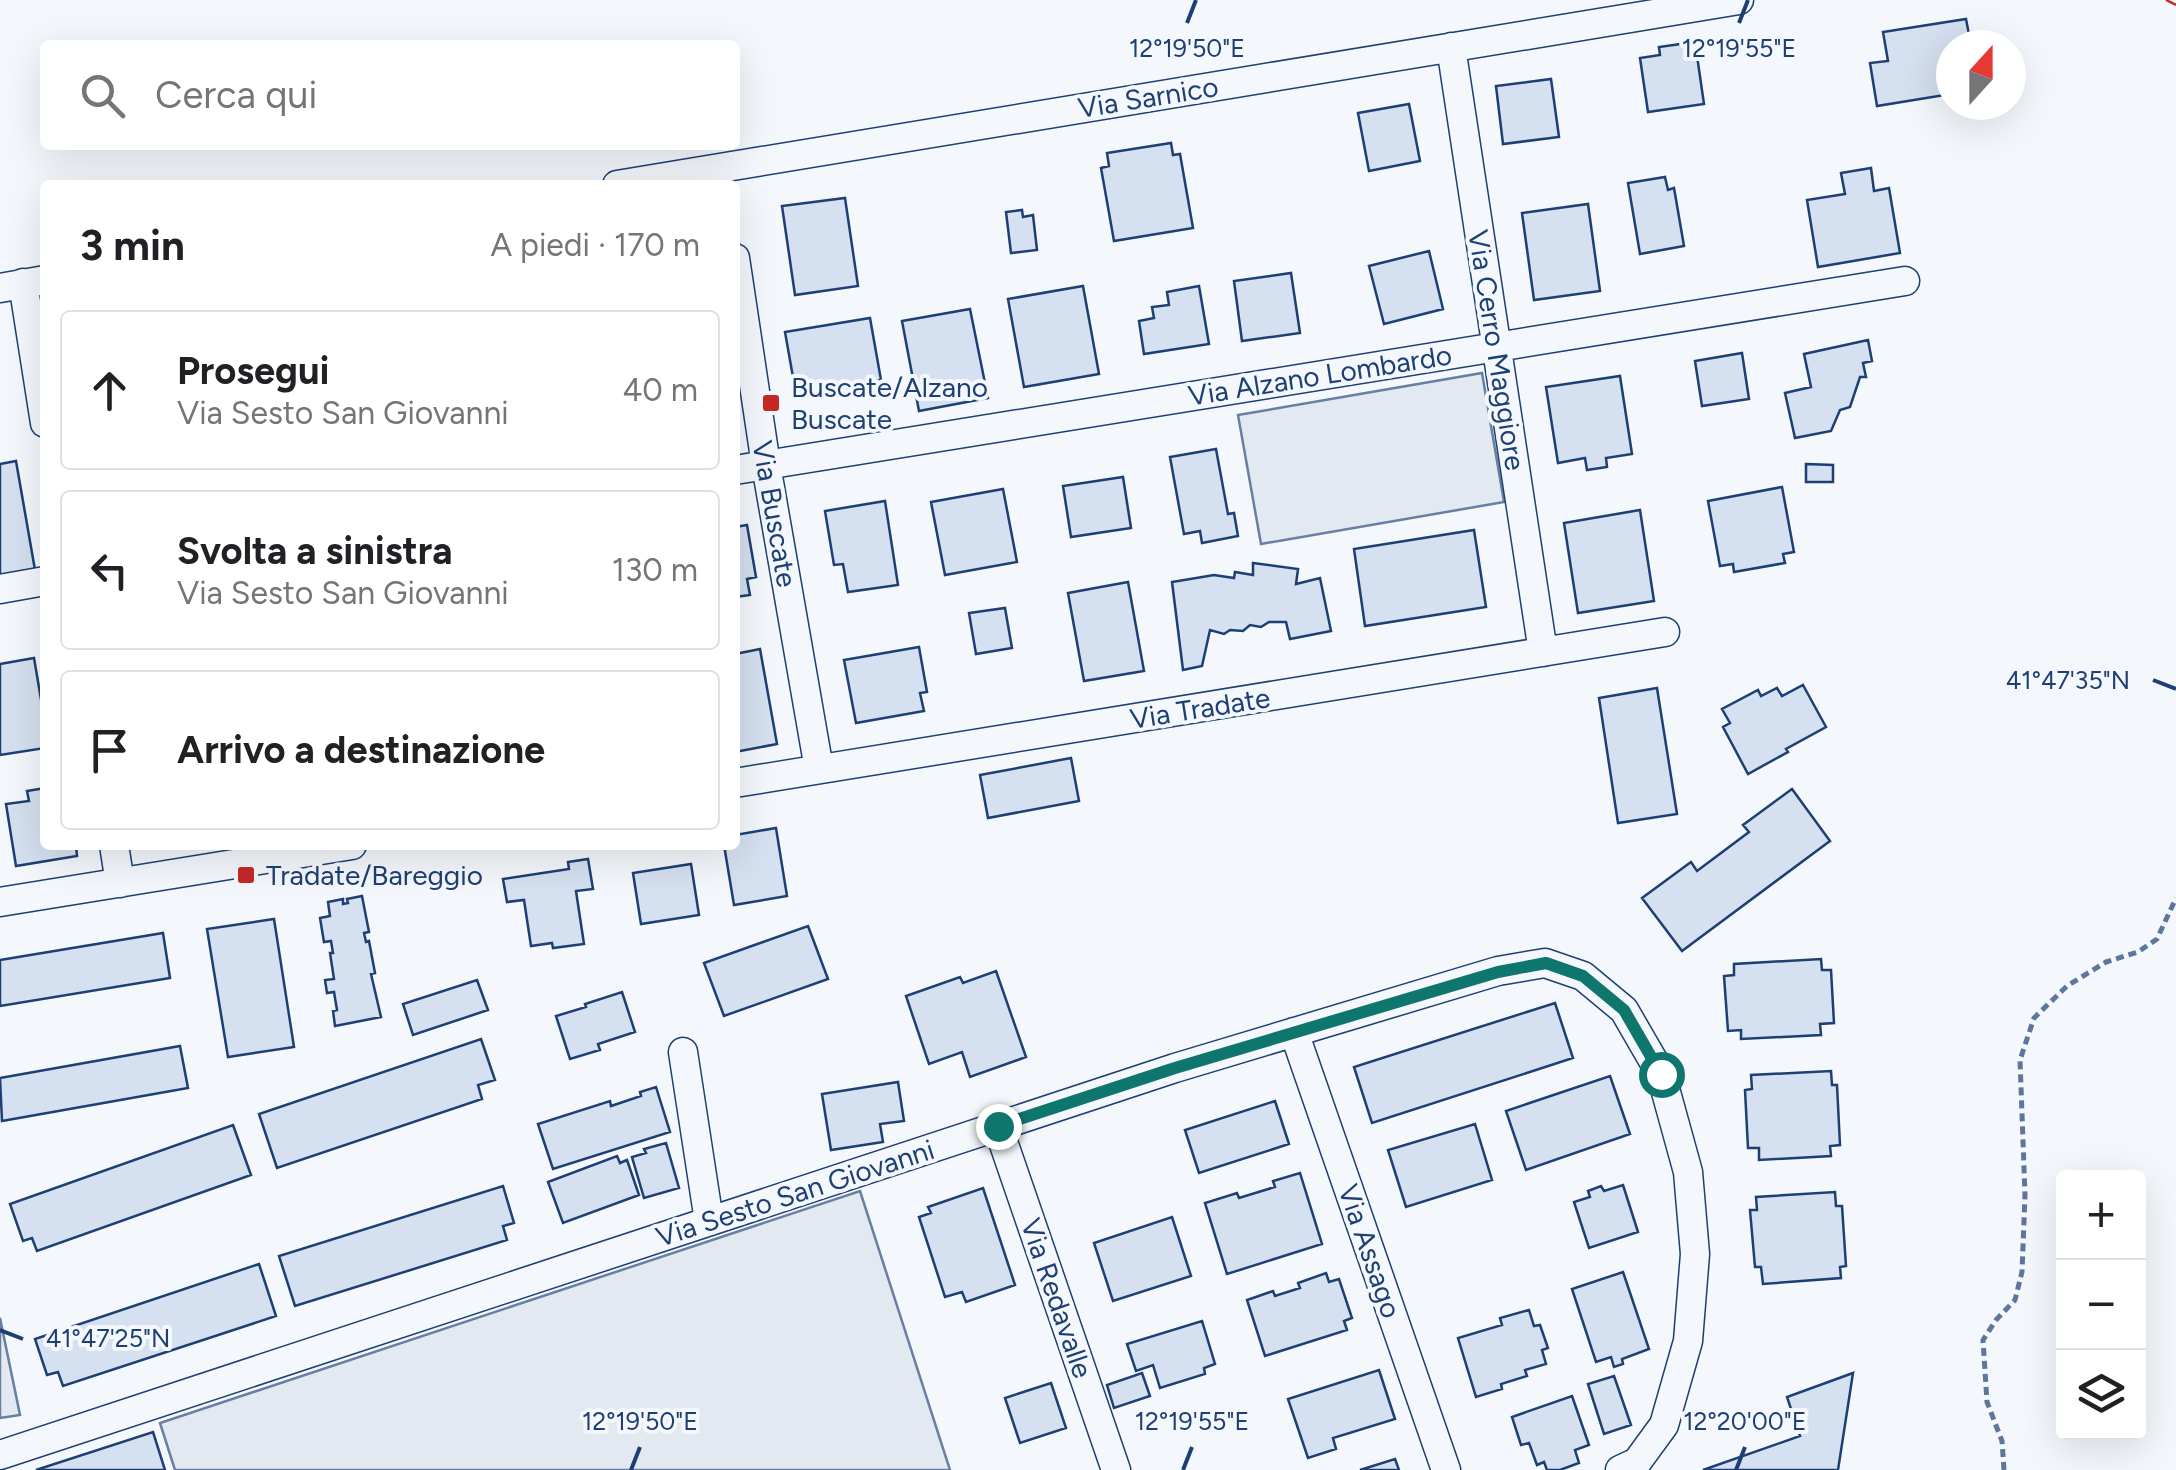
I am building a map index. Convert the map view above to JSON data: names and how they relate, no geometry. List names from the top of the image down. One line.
{"streets":{"street":["Via Sarnico","Via Cerro Maggiore","Via Alzano Lombardo","Via Buscate","Via Tradate","Via Sesto San Giovanni","Via Assago","Via Redavalle"]},"crossings":[["Via Sarnico","Via Cerro Maggiore"],["Via Cerro Maggiore","Via Alzano Lombardo"],["Via Cerro Maggiore","Via Tradate"],["Via Alzano Lombardo","Via Buscate"],["Via Buscate","Via Tradate"],["Via Sesto San Giovanni","Via Assago"],["Via Sesto San Giovanni","Via Redavalle"]],"places":{"transit":["Buscate/Alzano Buscate","Tradate/Bareggio"]},"north":"top","page":{"search":"Cerca qui","heading":["3 min","A piedi · 170 m"],"list":[["Prosegui","Via Sesto San Giovanni","40 m"],["Svolta a sinistra","Via Sesto San Giovanni","130 m"],"Arrivo a destinazione"],"map_buttons":["+","−"]},"coordinates":["12°19'50\"E","12°19'55\"E","41°47'35\"N","41°47'25\"N","12°20'00\"E"]}
